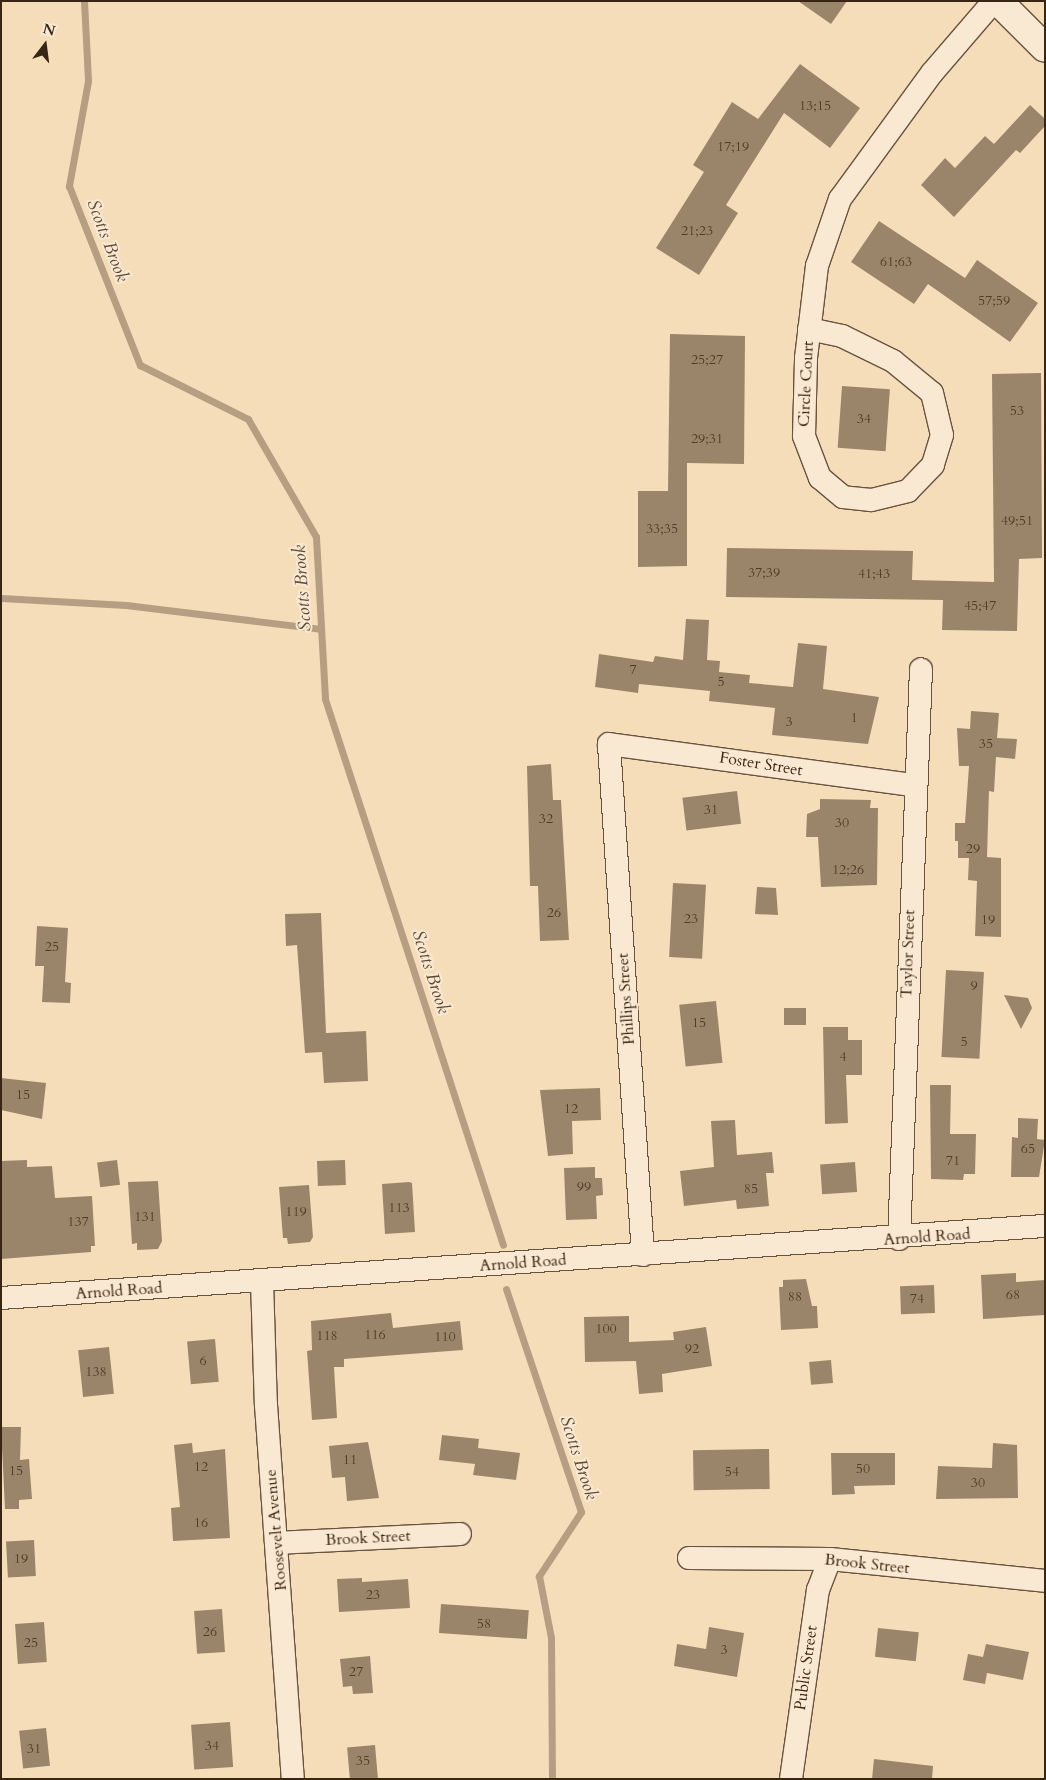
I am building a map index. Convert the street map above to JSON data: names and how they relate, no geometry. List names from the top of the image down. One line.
{"streets":{"street":["Circle Court","Foster Street","Taylor Street","Phillips Street","Arnold Road","Roosevelt Avenue","Brook Street","Public Street"]},"crossings":[["Foster Street","Taylor Street"],["Foster Street","Phillips Street"],["Taylor Street","Arnold Road"],["Phillips Street","Arnold Road"],["Arnold Road","Roosevelt Avenue"],["Roosevelt Avenue","Brook Street"],["Brook Street","Public Street"]],"water":["Scotts Brook"],"house_numbers":["13;15","17;19","21;23","61;63","57;59","25;27","53","34","29;31","49;51","33;35","37;39","41;43","45;47","7","5","1","3","35","31","32","30","29","12;26","26","23","19","25","9","15","5","4","15","12","65","71","99","85","113","119","131","137","68","88","74","100","116","118","110","92","6","138","11","12","50","15","54","30","16","19","23","58","26","25","3","27","34","31","35"],"north":"top"}
